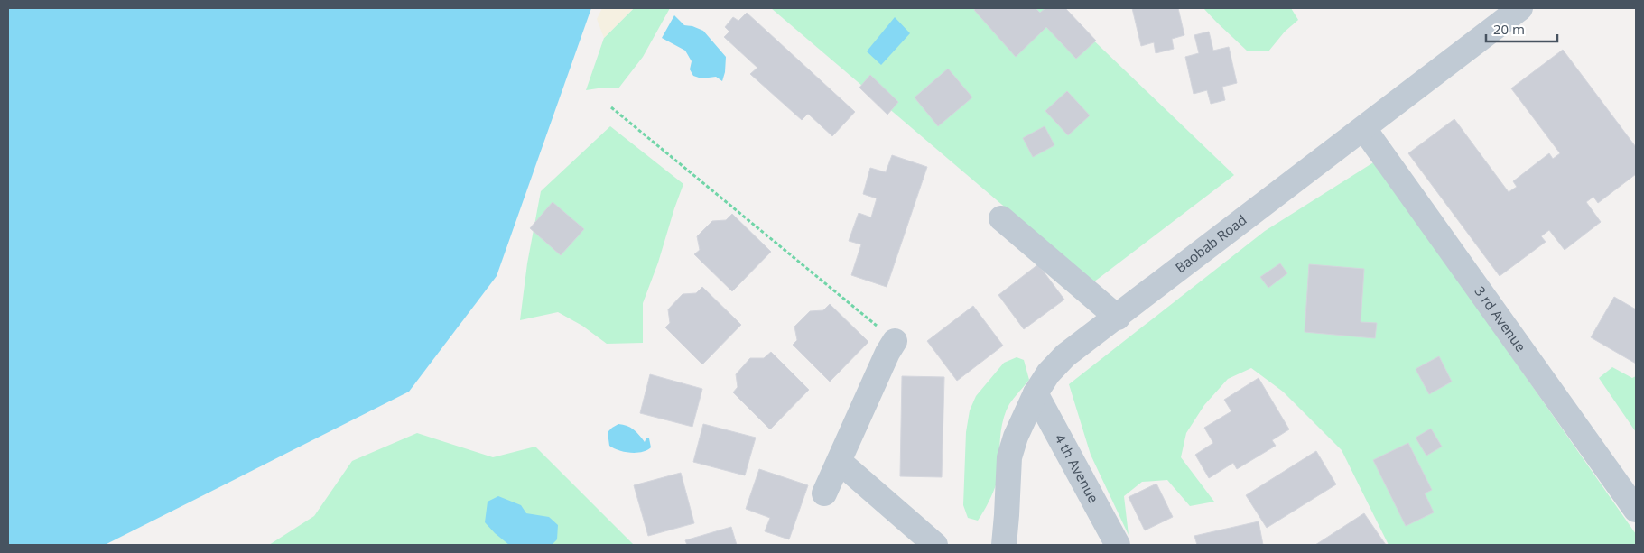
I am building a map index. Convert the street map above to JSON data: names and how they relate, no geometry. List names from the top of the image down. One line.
{"streets":{"street":["Baobab Road","3 rd Avenue","4 th Avenue"]},"crossings":[["Baobab Road","3 rd Avenue"],["Baobab Road","4 th Avenue"]],"scale_bar":"20 m"}
